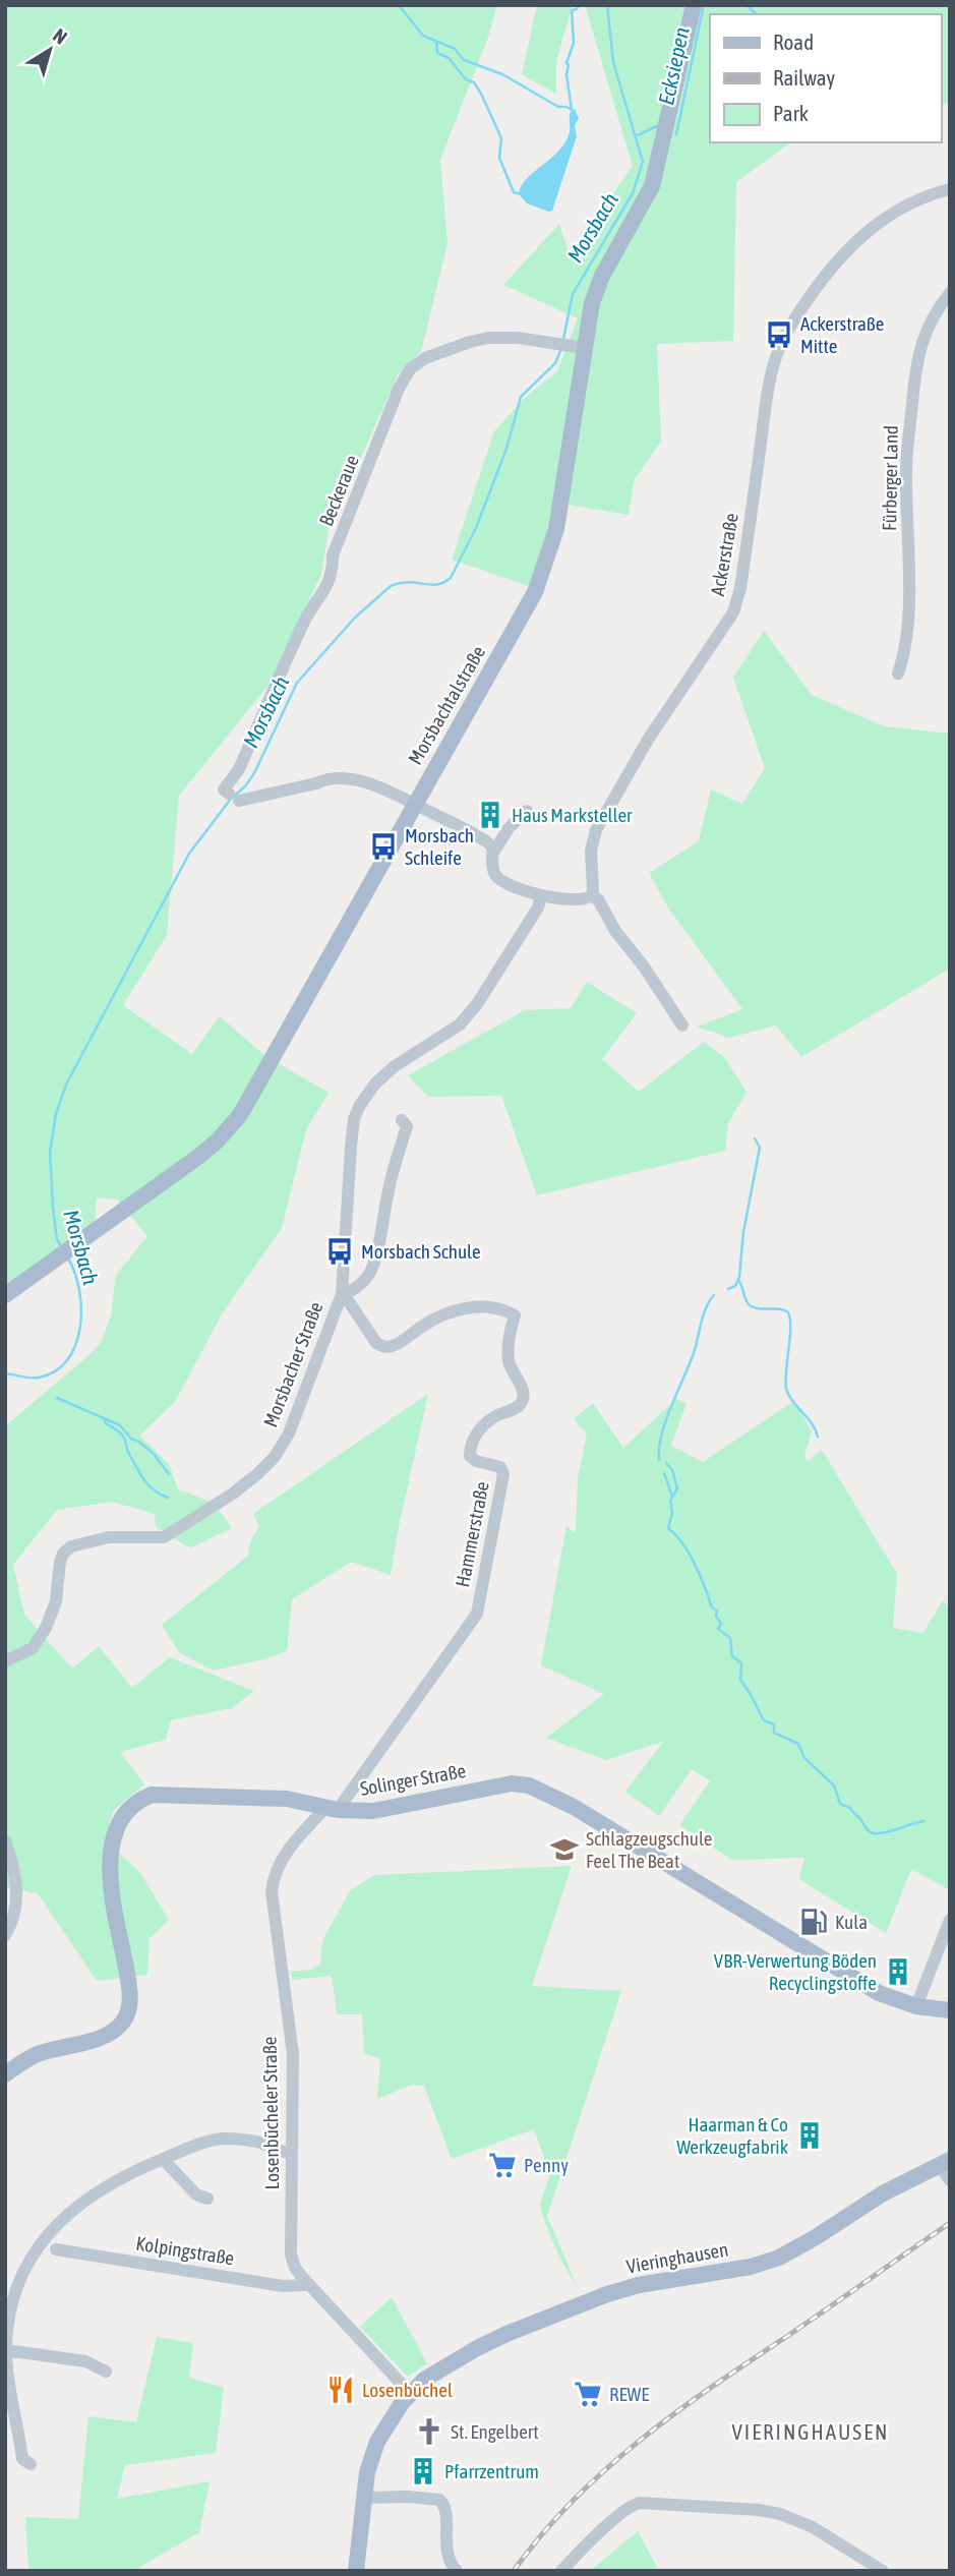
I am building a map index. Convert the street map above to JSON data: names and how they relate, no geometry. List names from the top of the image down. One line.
{"streets":{"main road":["Morsbachtalstraße","Solinger Straße","Vieringhausen"],"street":["Fürberger Land","Beckeraue","Ackerstraße","Morsbacher Straße","Hammerstraße","Losenbücheler Straße","Kolpingstraße"]},"crossings":[["Beckeraue","Morsbachtalstraße"],["Morsbacher Straße","Hammerstraße"],["Hammerstraße","Solinger Straße"],["Hammerstraße","Losenbücheler Straße"],["Solinger Straße","Losenbücheler Straße"],["Losenbücheler Straße","Kolpingstraße"],["Losenbücheler Straße","Vieringhausen"]],"districts":["VIERINGHAUSEN"],"water":["Ecksiepen","Morsbach"],"places":{"bus stop":["Ackerstraße Mitte","Morsbach Schleife","Morsbach Schule"],"building":["Haus Marksteller","VBR-Verwertung Böden Recyclingstoffe","Haarman & Co Werkzeugfabrik","Pfarrzentrum"],"school or university":["Schlagzeugschule Feel The Beat"],"fuel station":["Kula"],"supermarket":["Penny","REWE"],"restaurant":["Losenbüchel"],"church":["St. Engelbert"]},"legend":["Road","Railway","Park"],"north":"top right"}
